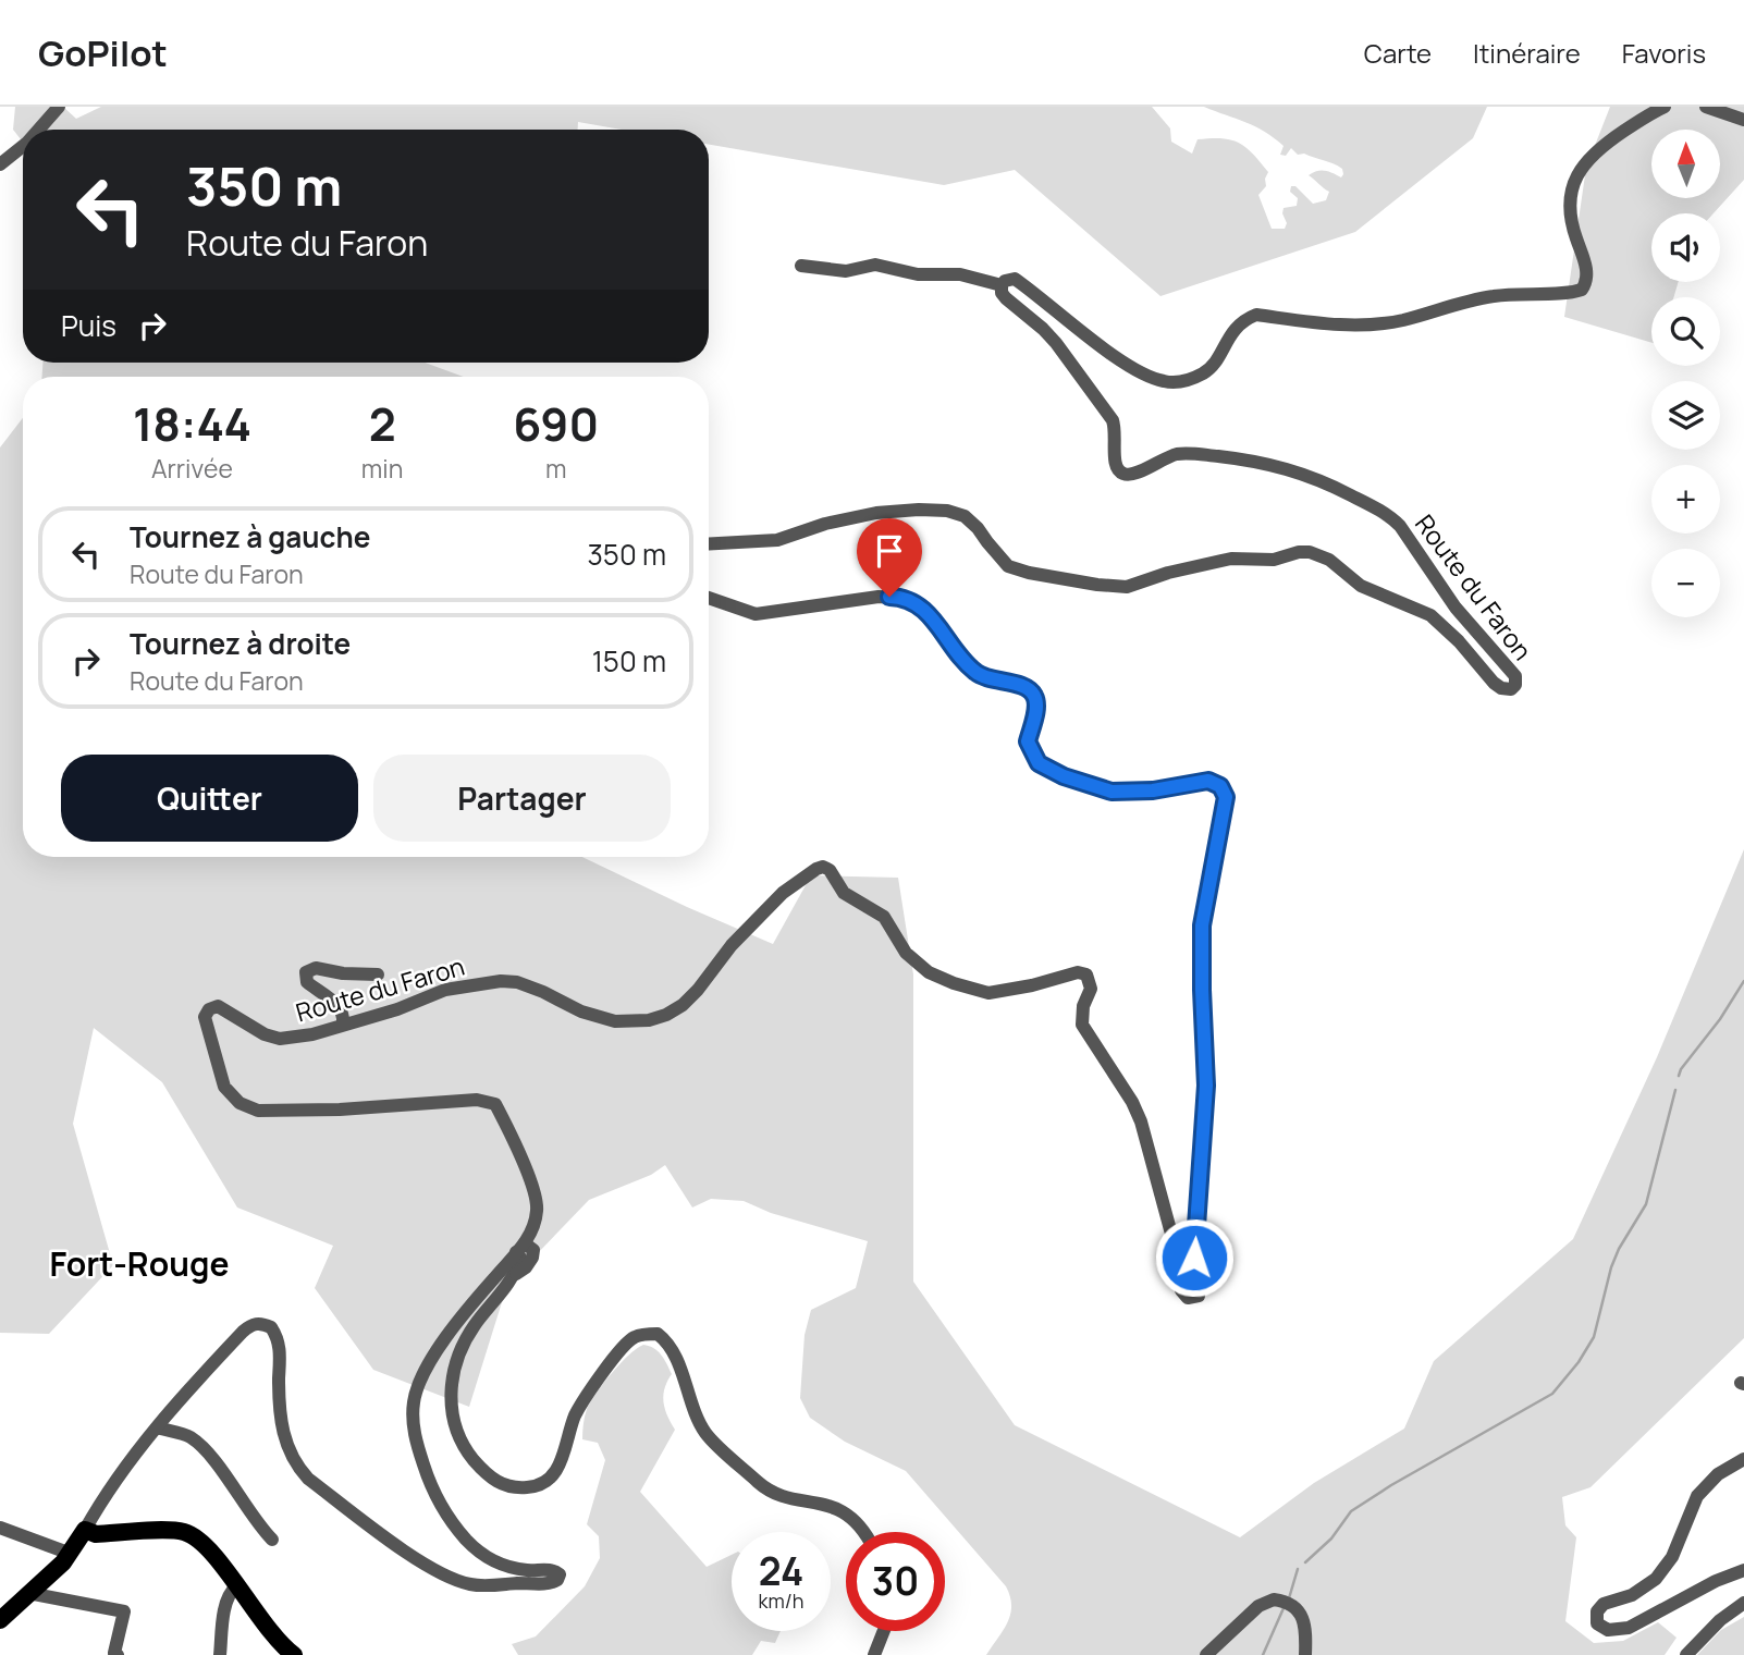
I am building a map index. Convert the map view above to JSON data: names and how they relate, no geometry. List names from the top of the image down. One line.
{"streets":{"street":["Route du Faron"]},"districts":["Fort-Rouge"],"north":"top","page":{"header":"GoPilot","nav":["Carte","Itinéraire","Favoris"],"map_buttons":["+","−"],"turn":["350 m","Route du Faron"],"then":"Puis","eta":["18:44","Arrivée","2","min","690","m"],"list":[{"name":"Tournez à gauche","note":"Route du Faron","value":"350 m"},{"name":"Tournez à droite","note":"Route du Faron","value":"150 m"}],"buttons":["Quitter","Partager"],"speed":"24 km/h","limit":"30"}}
